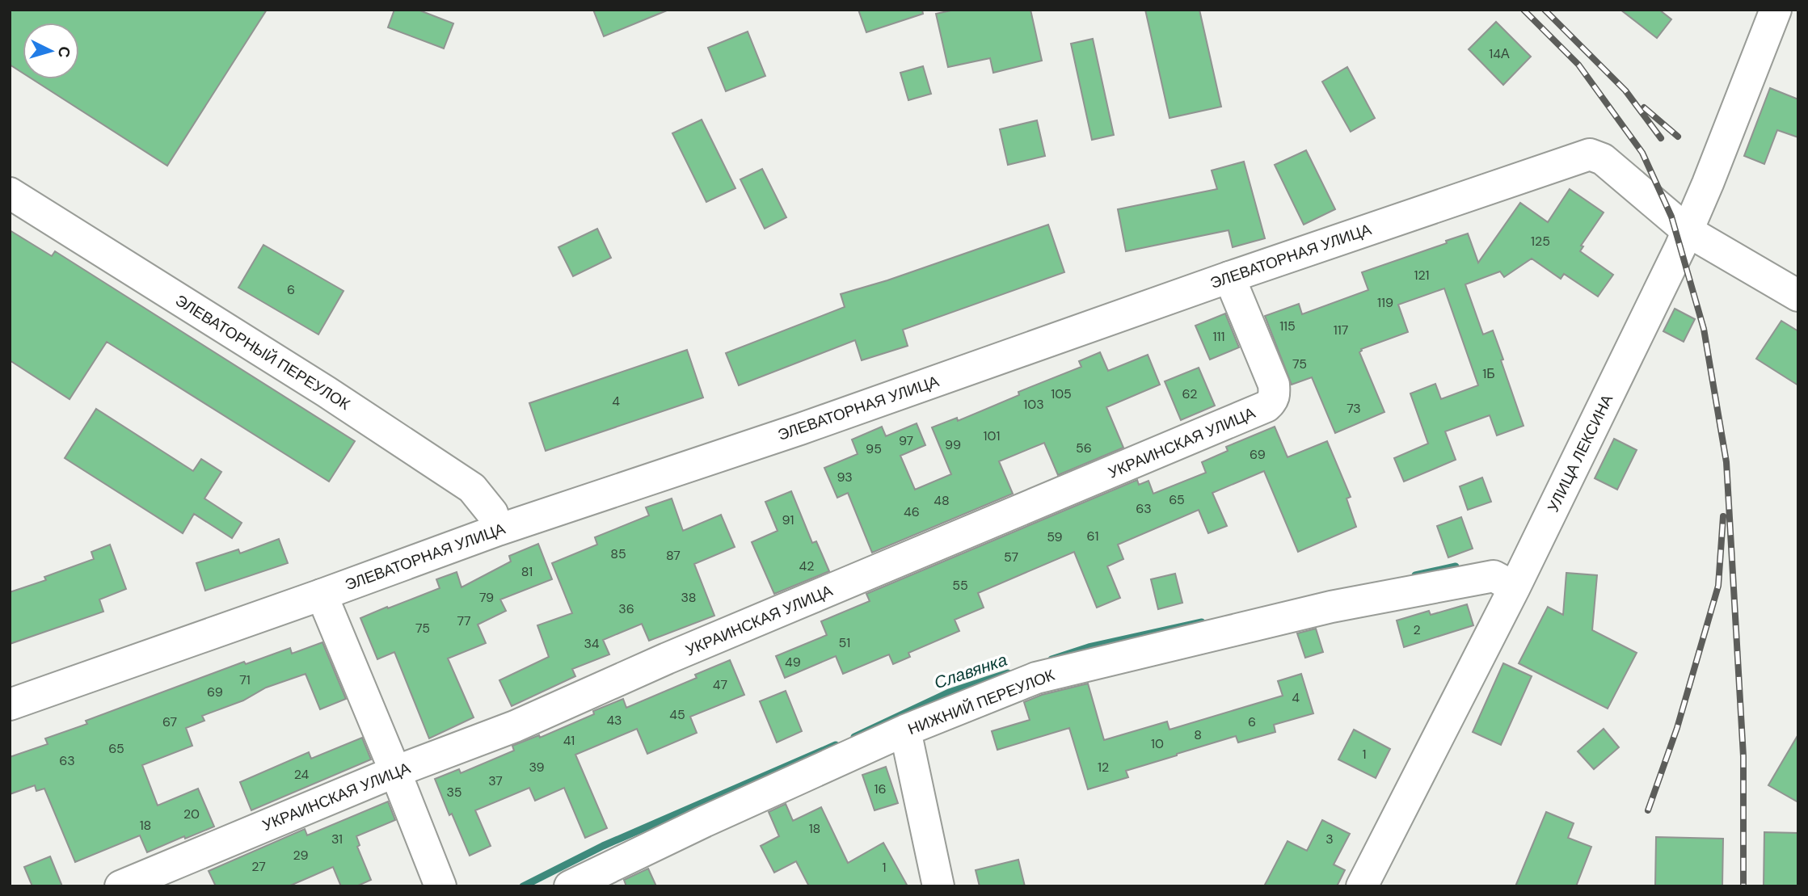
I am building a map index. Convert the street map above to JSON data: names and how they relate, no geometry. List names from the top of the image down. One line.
{"streets":{"street":["ЭЛЕВАТОРНАЯ УЛИЦА","ЭЛЕВАТОРНЫЙ ПЕРЕУЛОК","УКРАИНСКАЯ УЛИЦА","УЛИЦА ЛЕКСИНА","НИЖНИЙ ПЕРЕУЛОК"]},"crossings":[["ЭЛЕВАТОРНАЯ УЛИЦА","ЭЛЕВАТОРНЫЙ ПЕРЕУЛОК"],["ЭЛЕВАТОРНАЯ УЛИЦА","УКРАИНСКАЯ УЛИЦА"],["ЭЛЕВАТОРНАЯ УЛИЦА","УЛИЦА ЛЕКСИНА"],["УЛИЦА ЛЕКСИНА","НИЖНИЙ ПЕРЕУЛОК"]],"water":["Славянка"],"house_numbers":["14А","125","121","6","119","115","117","111","75","1Б","105","62","4","103","73","101","97","99","56","95","69","93","65","48","63","46","91","61","59","85","87","57","42","81","55","79","38","36","77","75","2","51","34","49","71","47","69","4","45","43","67","6","8","41","10","65","1","63","39","12","24","37","16","35","20","18","18","31","3","29","27","1"],"north":"right"}
